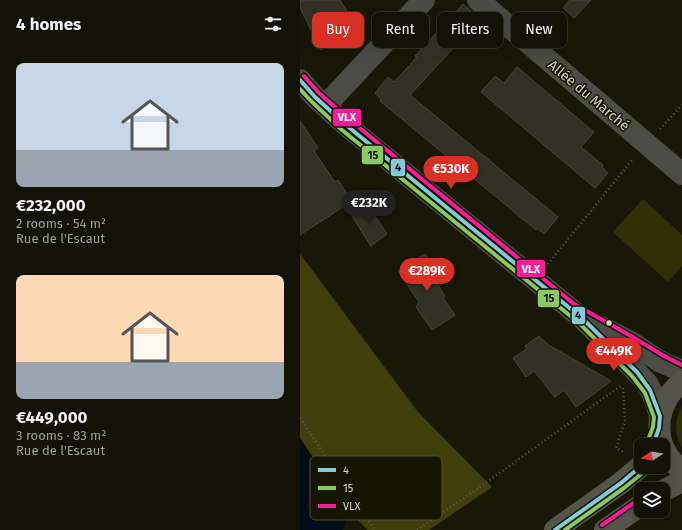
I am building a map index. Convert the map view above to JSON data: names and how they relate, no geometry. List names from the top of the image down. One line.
{"streets":{"street":["Allée du Marché"]},"lines":["transit line VLX","transit line 4","transit line 15"],"legend":["4","15","VLX"],"north":"left","page":{"heading":"4 homes","chip":["Buy","Rent","Filters","New"],"list":[{"name":"€232,000","note":"2 rooms · 54 m² · Rue de l'Escaut"},{"name":"€449,000","note":"3 rooms · 83 m² · Rue de l'Escaut"}],"price":["€530K","€232K","€289K","€449K"]}}
